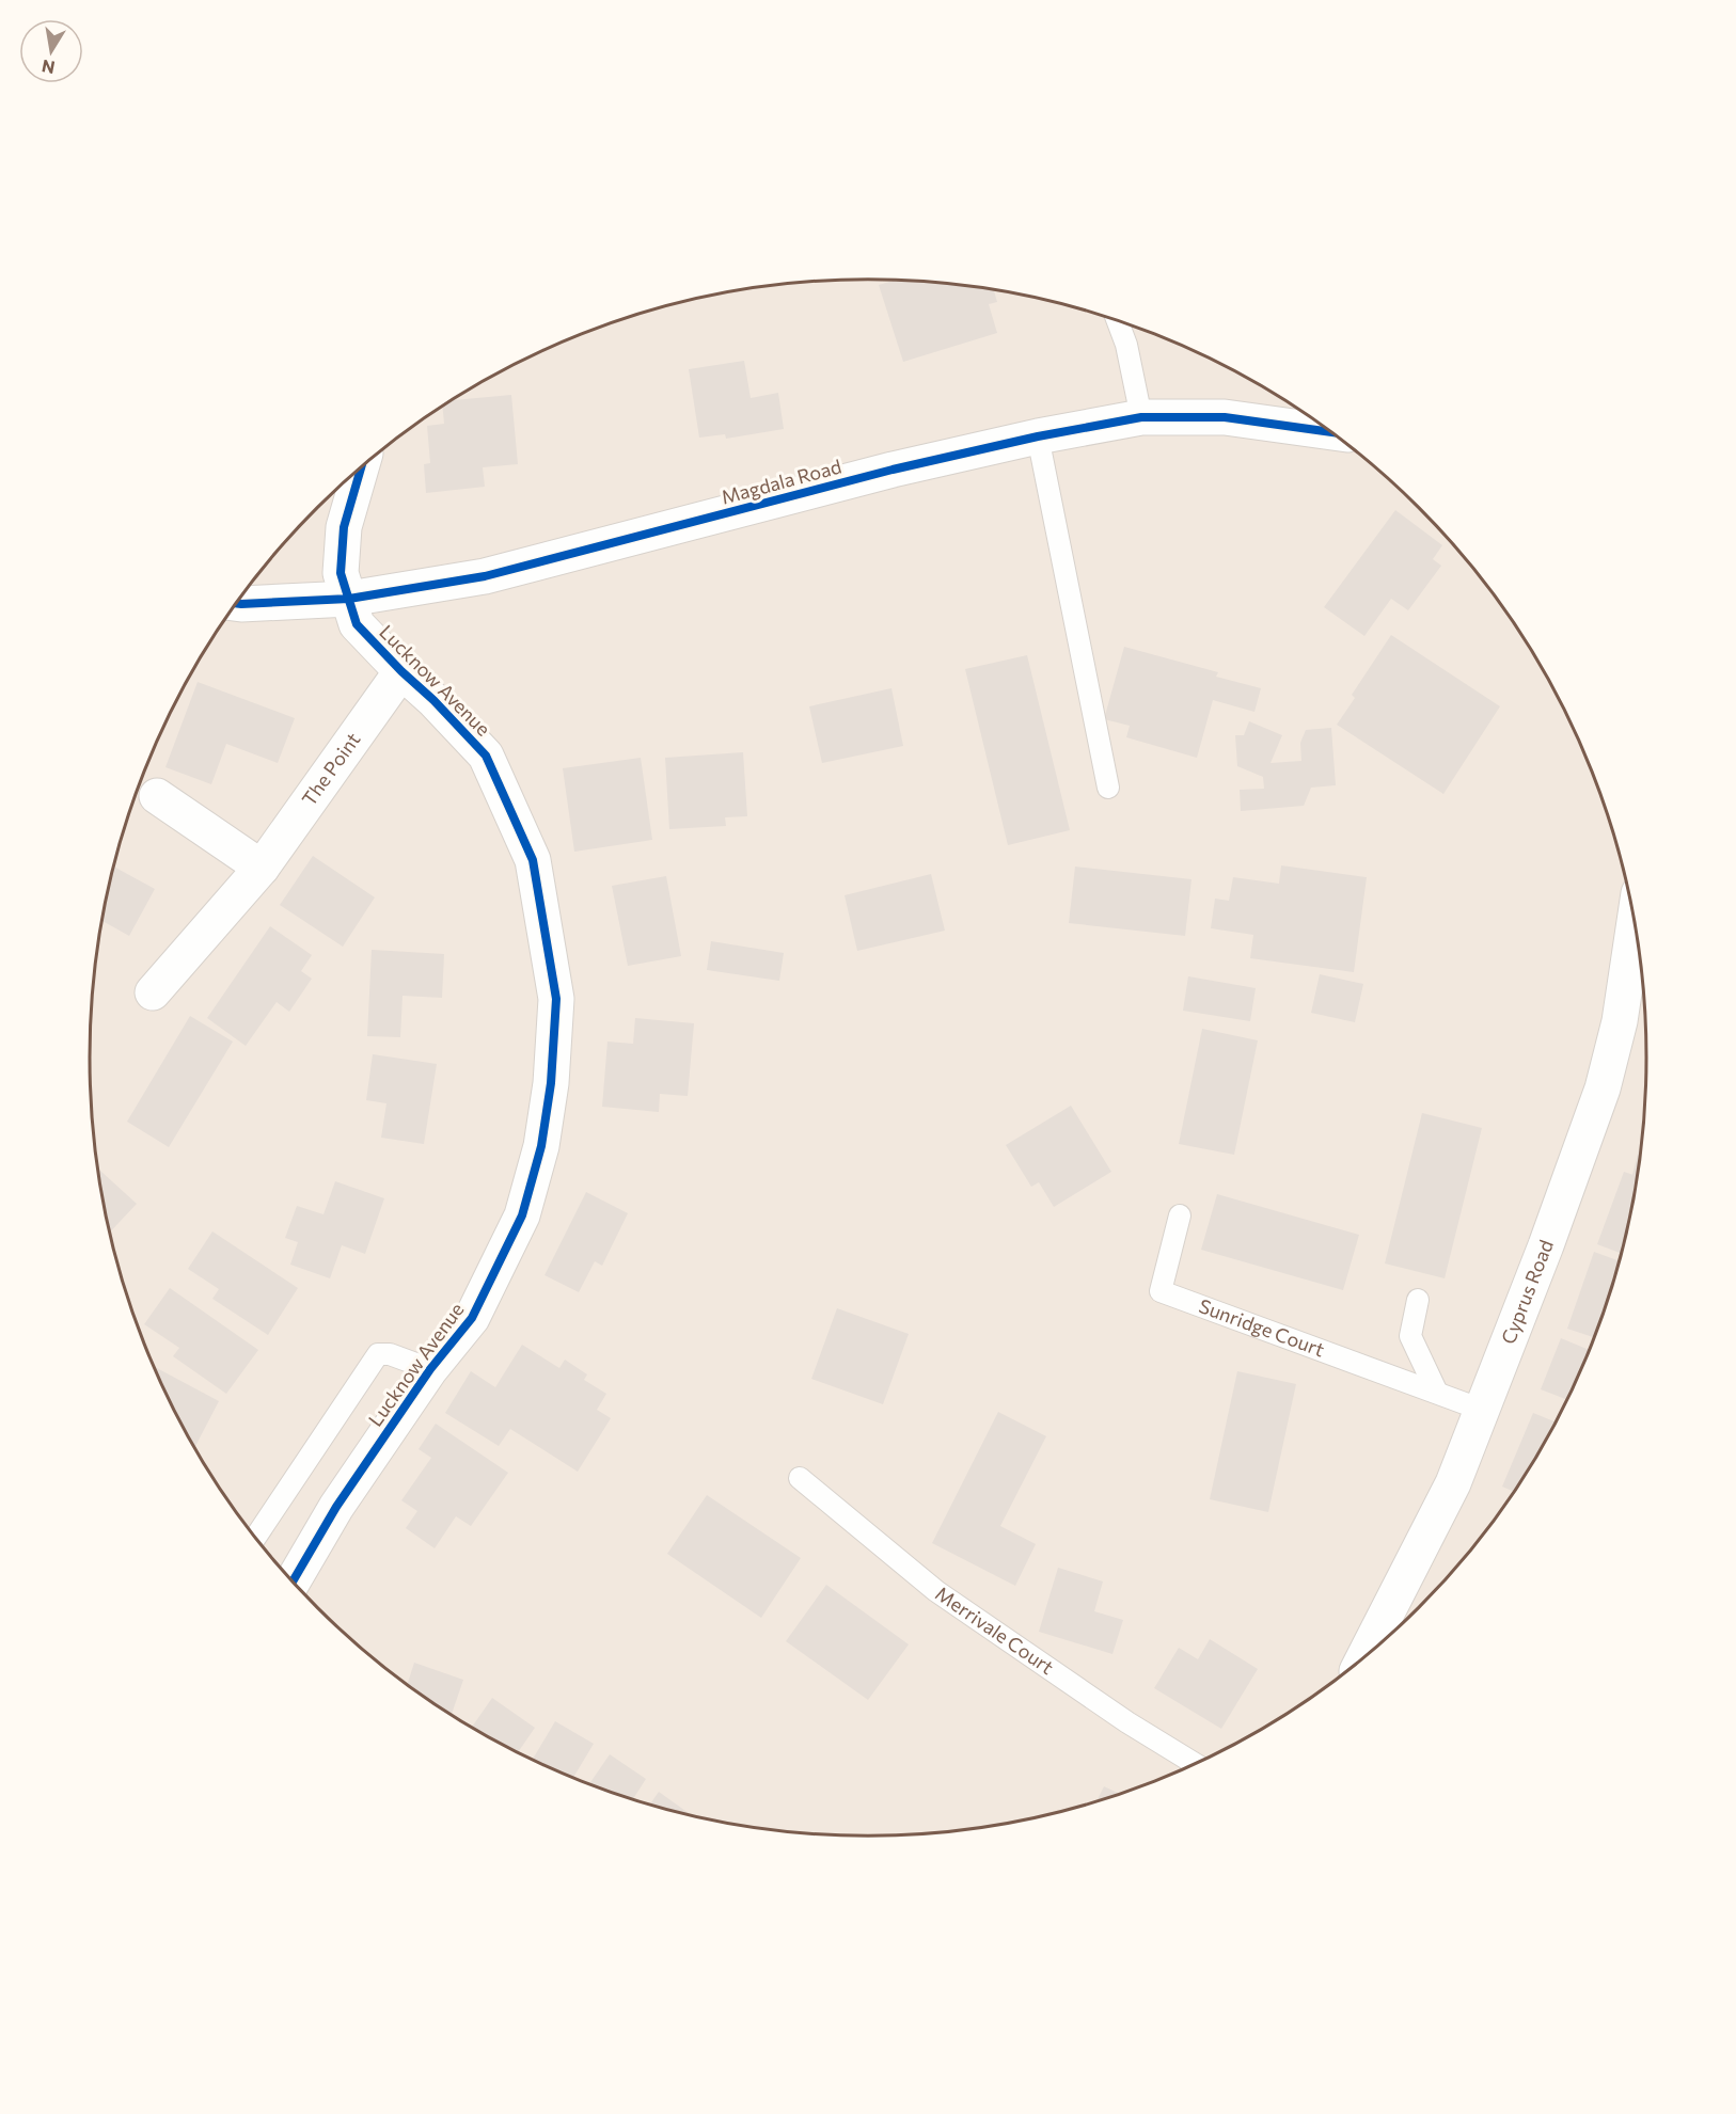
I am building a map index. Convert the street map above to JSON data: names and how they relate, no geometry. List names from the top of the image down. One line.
{"streets":{"street":["Magdala Road","Lucknow Avenue","The Point","Cyprus Road"],"lane":["Sunridge Court","Merrivale Court"]},"crossings":[["Magdala Road","Lucknow Avenue"],["Lucknow Avenue","The Point"],["Cyprus Road","Sunridge Court"]],"north":"bottom"}
